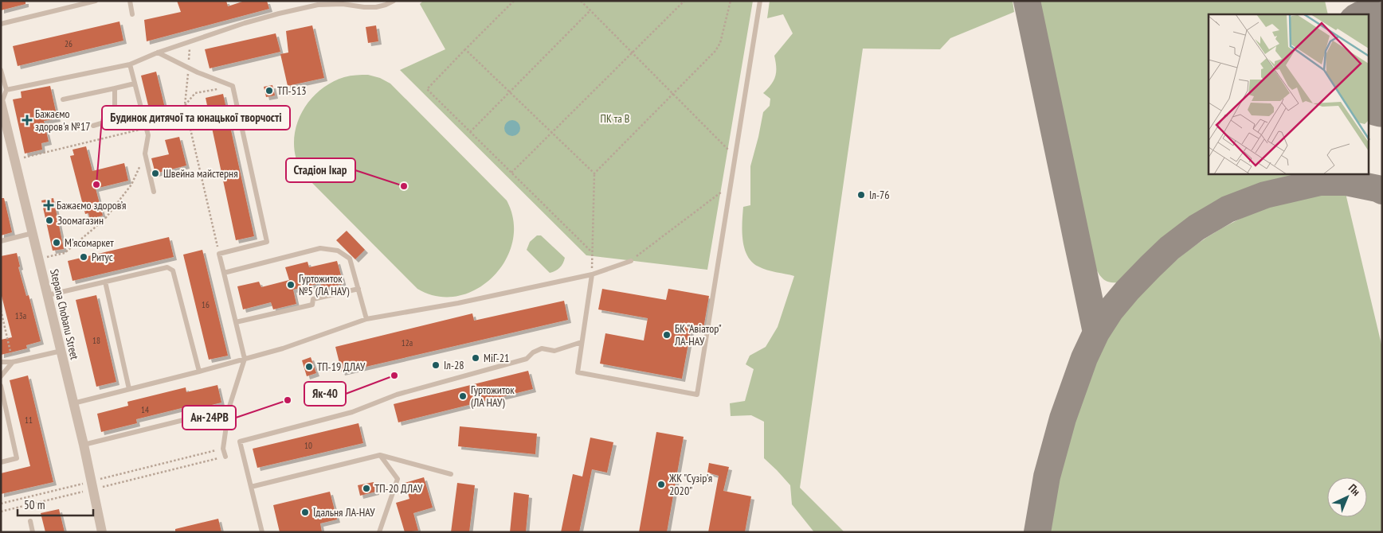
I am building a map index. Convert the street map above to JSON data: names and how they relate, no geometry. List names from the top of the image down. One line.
{"streets":{"street":["Stepana Chobanu Street"]},"parks":["ПК та В"],"places":{"other":["ТП-513","Швейна майстерня","Будинок дитячої та юнацької творчості","Стадіон Ікар","Іл-76","Зоомагазин","М'ясомаркет","Ритус","Гуртожиток №5 (ЛА НАУ)","БК \"Авіатор\" ЛА-НАУ","МіГ-21","Іл-28","ТП-19 ДЛАУ","Як-40","Гуртожиток (ЛА НАУ)","Ан-24РВ","ЖК \"Сузір'я 2020\"","ТП-20 ДЛАУ","Їдальня ЛА-НАУ"],"health":["Бажаємо здоров'я №17","Бажаємо здоров’я"]},"house_numbers":["26","16","13а","18","12а","14","11","10"],"scale_bar":"50 m","north":"top right"}
